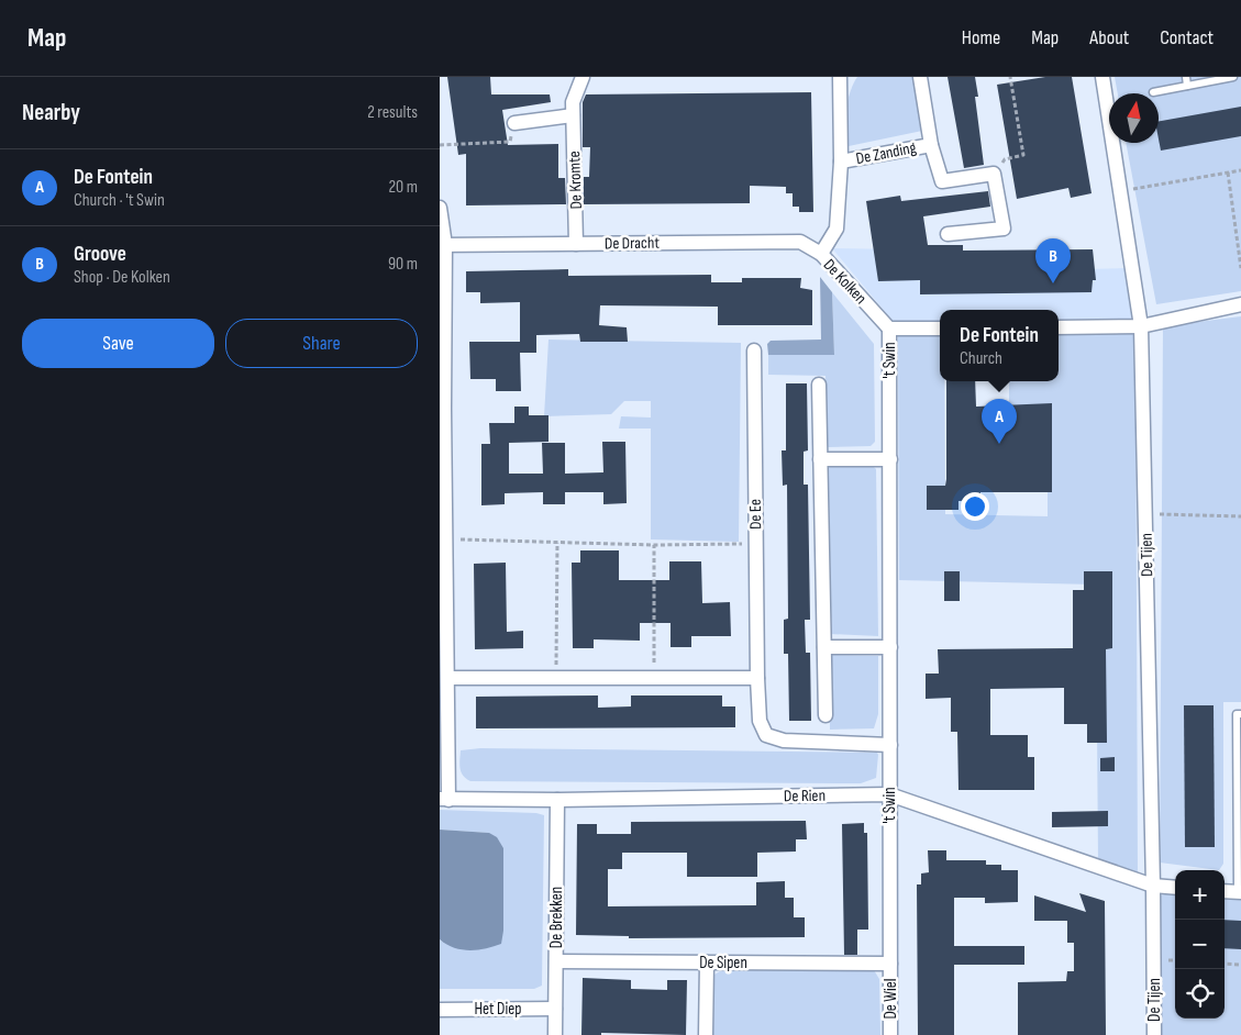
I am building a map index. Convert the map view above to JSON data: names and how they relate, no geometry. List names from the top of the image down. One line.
{"streets":{"street":["De Zanding","De Kromte","De Dracht","De Kolken","'t Swin","De Ee","De Tijen","De Rien","De Brekken","De Sipen","De Wiel","Het Diep"]},"crossings":[["De Zanding","De Kolken"],["De Kromte","De Dracht"],["De Dracht","De Kolken"],["De Kolken","'t Swin"],["'t Swin","De Ee"],["'t Swin","De Rien"],["'t Swin","De Sipen"],["'t Swin","De Wiel"],["De Tijen","De Rien"],["De Rien","De Brekken"],["De Brekken","De Sipen"],["De Brekken","Het Diep"],["De Sipen","De Wiel"]],"north":"top","page":{"header":"Map","nav":["Home","Map","About","Contact"],"heading":["Nearby","2 results"],"list":[{"mark":"A","name":"De Fontein","note":"Church · 't Swin","value":"20 m"},{"mark":"B","name":"Groove","note":"Shop · De Kolken","value":"90 m"}],"pins":["B","A"],"buttons":["Save","Share"],"popup":["De Fontein","Church"],"map_buttons":["+","−"]}}
